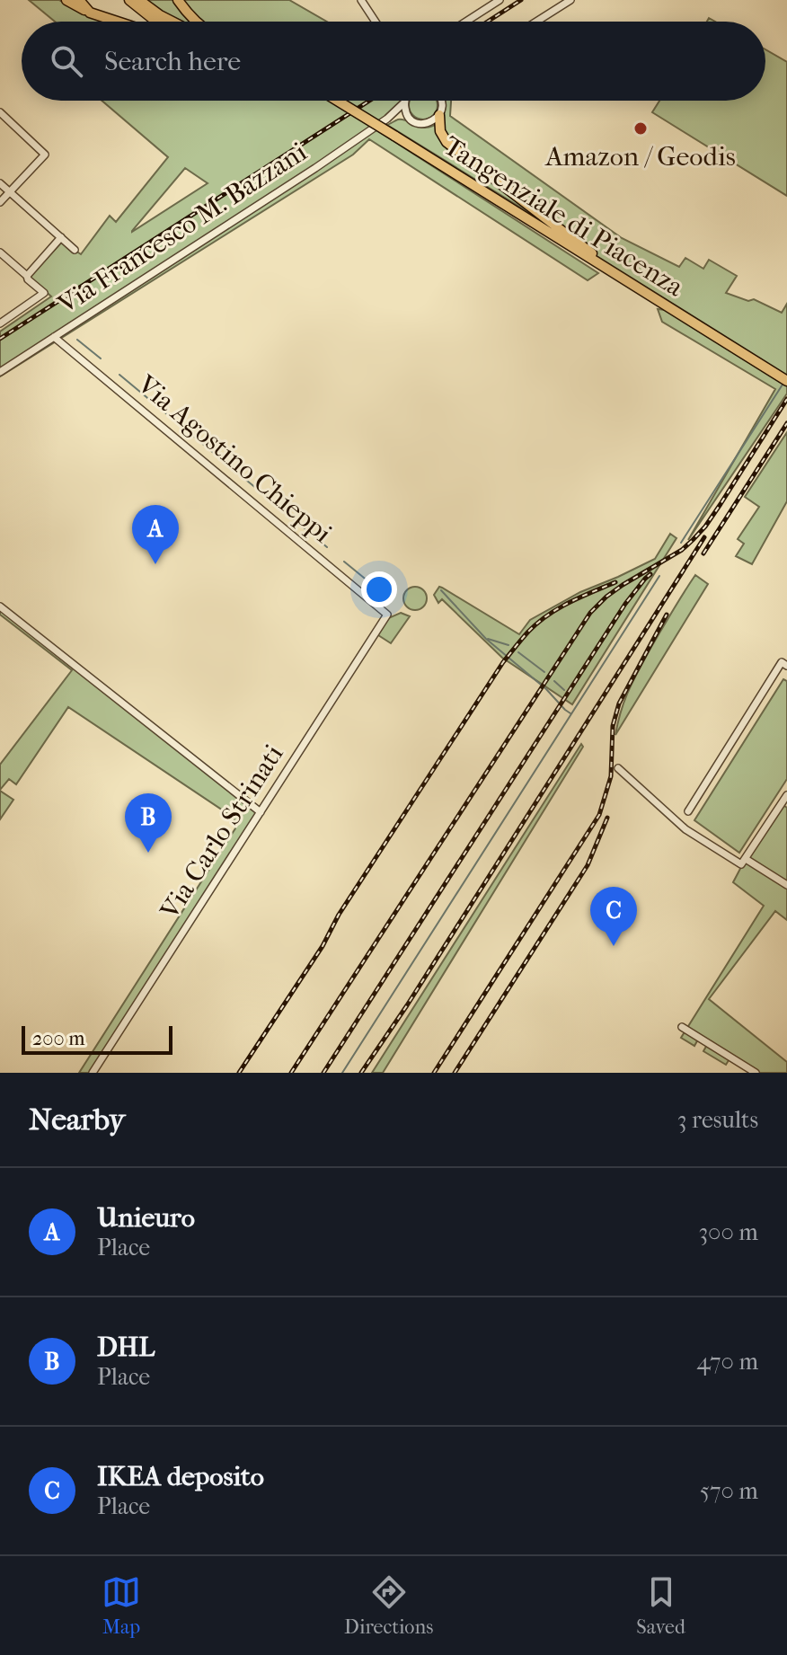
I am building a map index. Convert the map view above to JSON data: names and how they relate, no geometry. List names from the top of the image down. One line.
{"streets":{"highway":["Tangenziale di Piacenza"],"street":["Via Francesco M. Bazzani","Via Agostino Chieppi","Via Carlo Strinati"]},"crossings":[["Via Francesco M. Bazzani","Via Agostino Chieppi"],["Via Agostino Chieppi","Via Carlo Strinati"]],"places":["Amazon / Geodis"],"scale_bar":"200 m","page":{"search":"Search here","pins":["A","B","C"],"scale":"200 m","heading":["Nearby","3 results"],"list":[{"mark":"A","name":"Unieuro","note":"Place","value":"300 m"},{"mark":"B","name":"DHL","note":"Place","value":"470 m"},{"mark":"C","name":"IKEA deposito","note":"Place","value":"570 m"}],"nav":["Map","Directions","Saved"]}}
